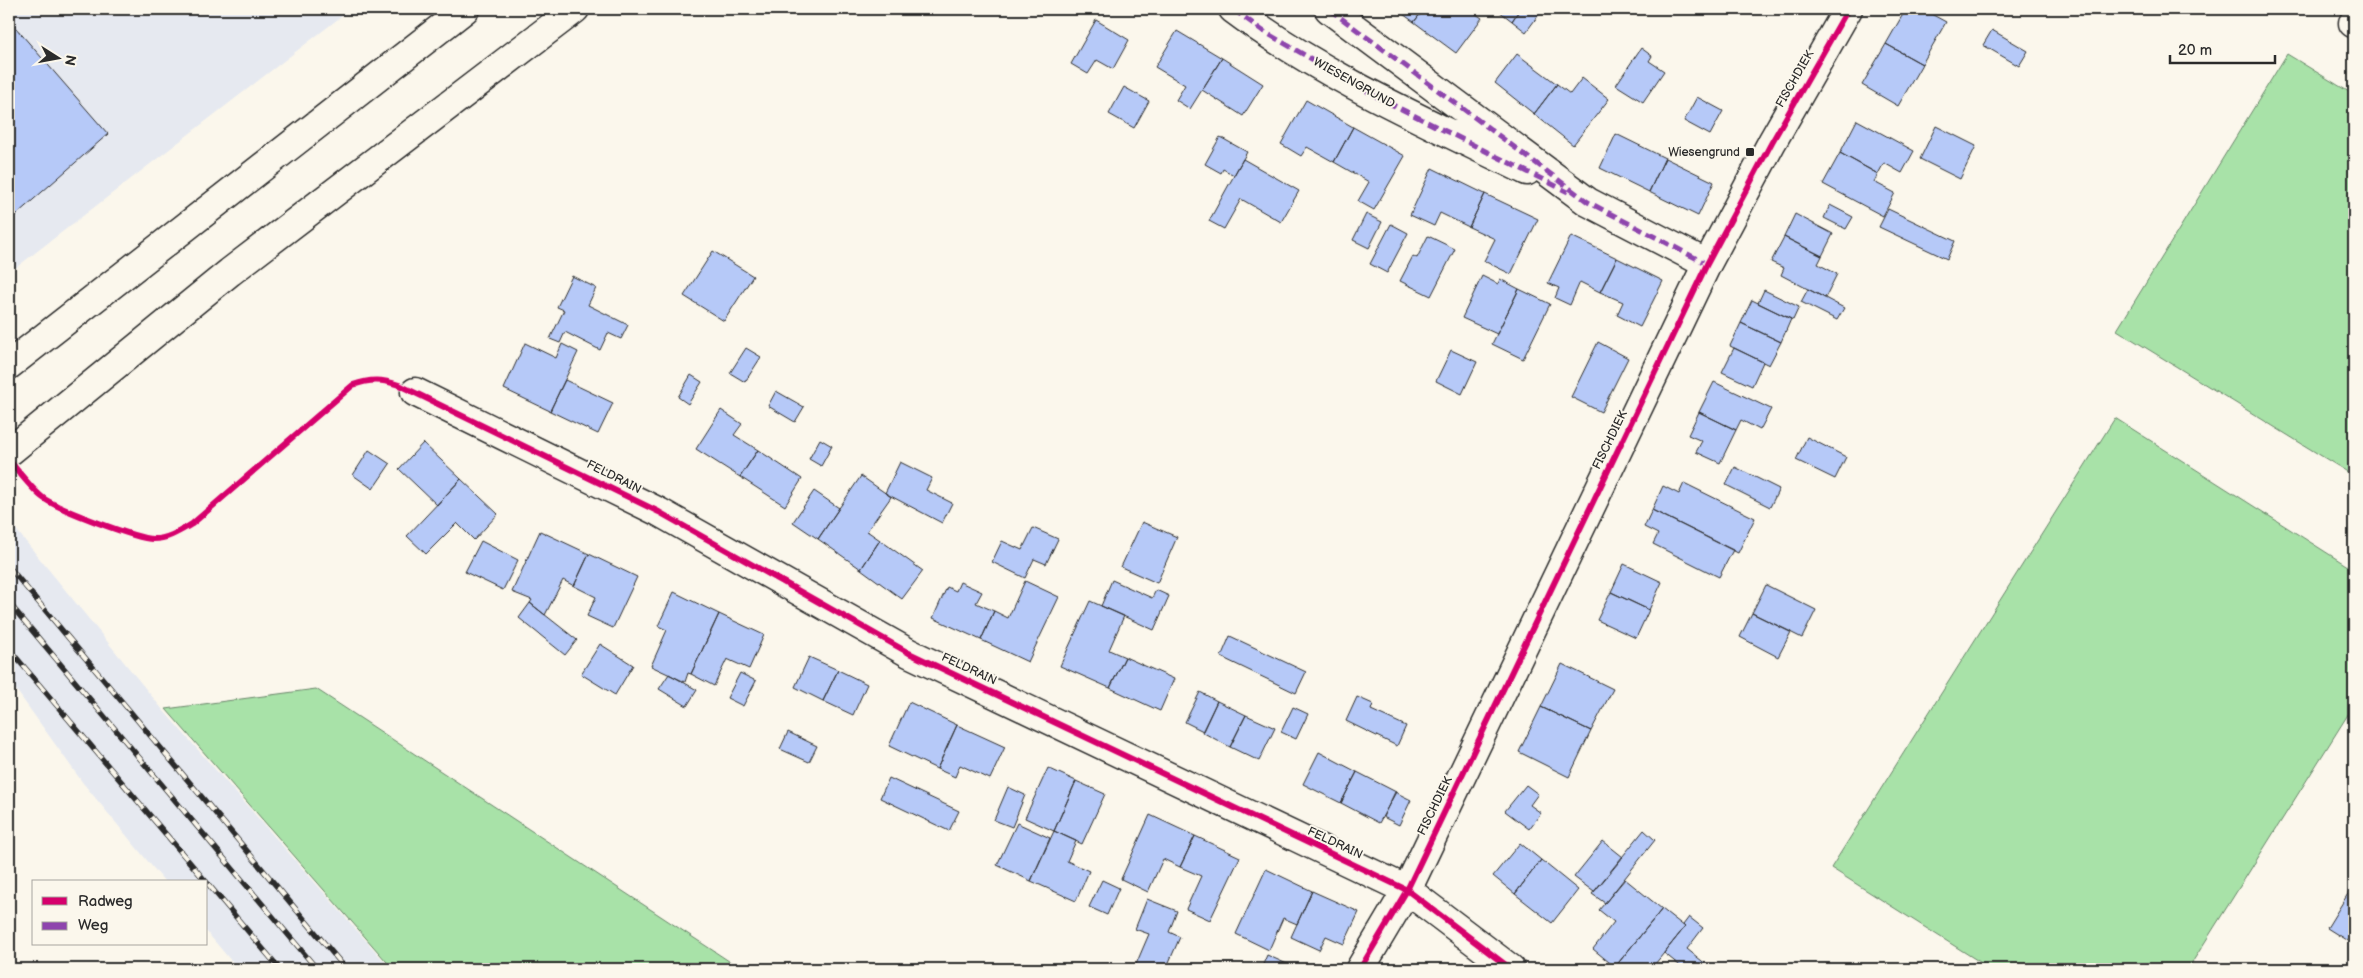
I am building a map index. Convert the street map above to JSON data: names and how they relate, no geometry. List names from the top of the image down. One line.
{"streets":{"main road":["FISCHDIEK","WIESENGRUND","FELDRAIN"]},"crossings":[["FISCHDIEK","WIESENGRUND"],["FISCHDIEK","FELDRAIN"]],"places":{"transit":["Wiesengrund"]},"legend":["Radweg","Weg"],"scale_bar":"20 m","north":"right"}
